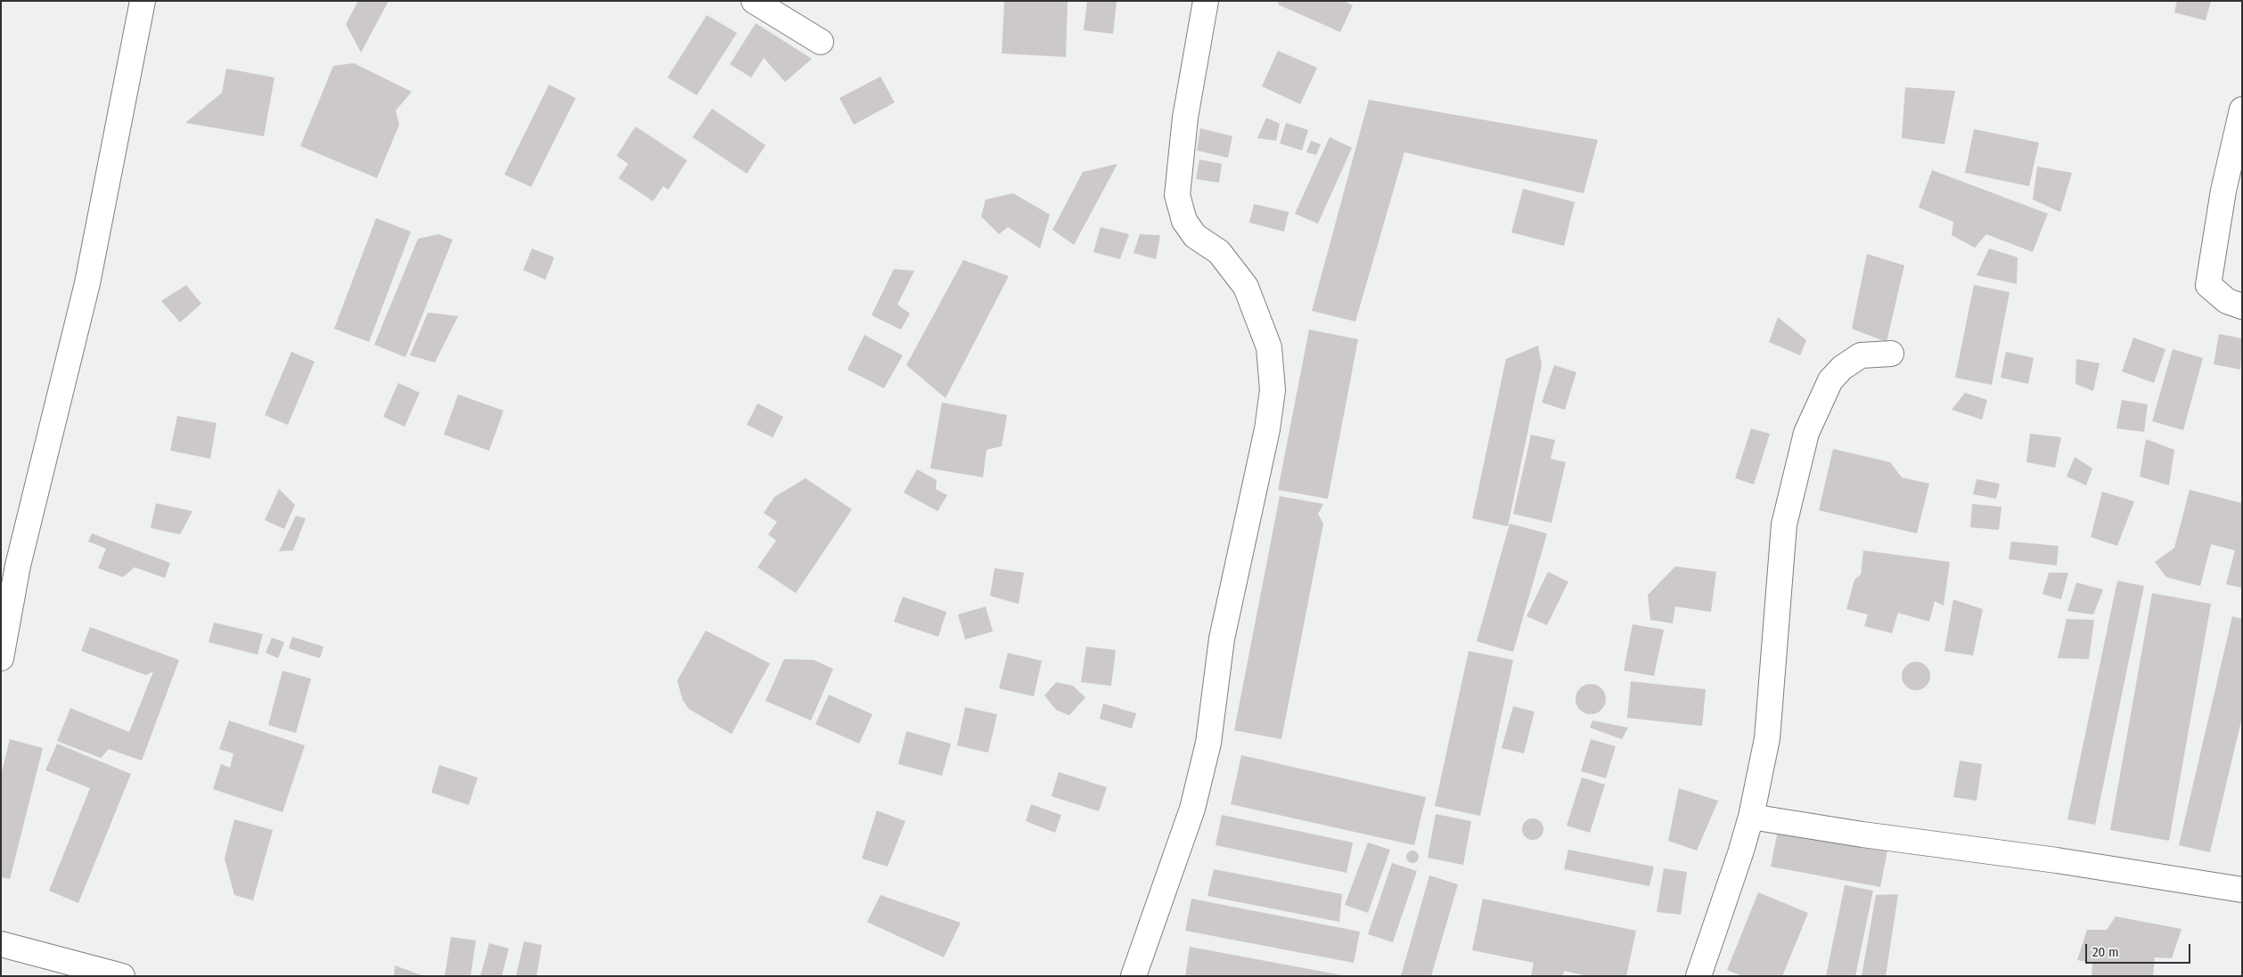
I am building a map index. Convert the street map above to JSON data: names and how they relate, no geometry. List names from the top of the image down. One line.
{"scale_bar":"20 m"}
